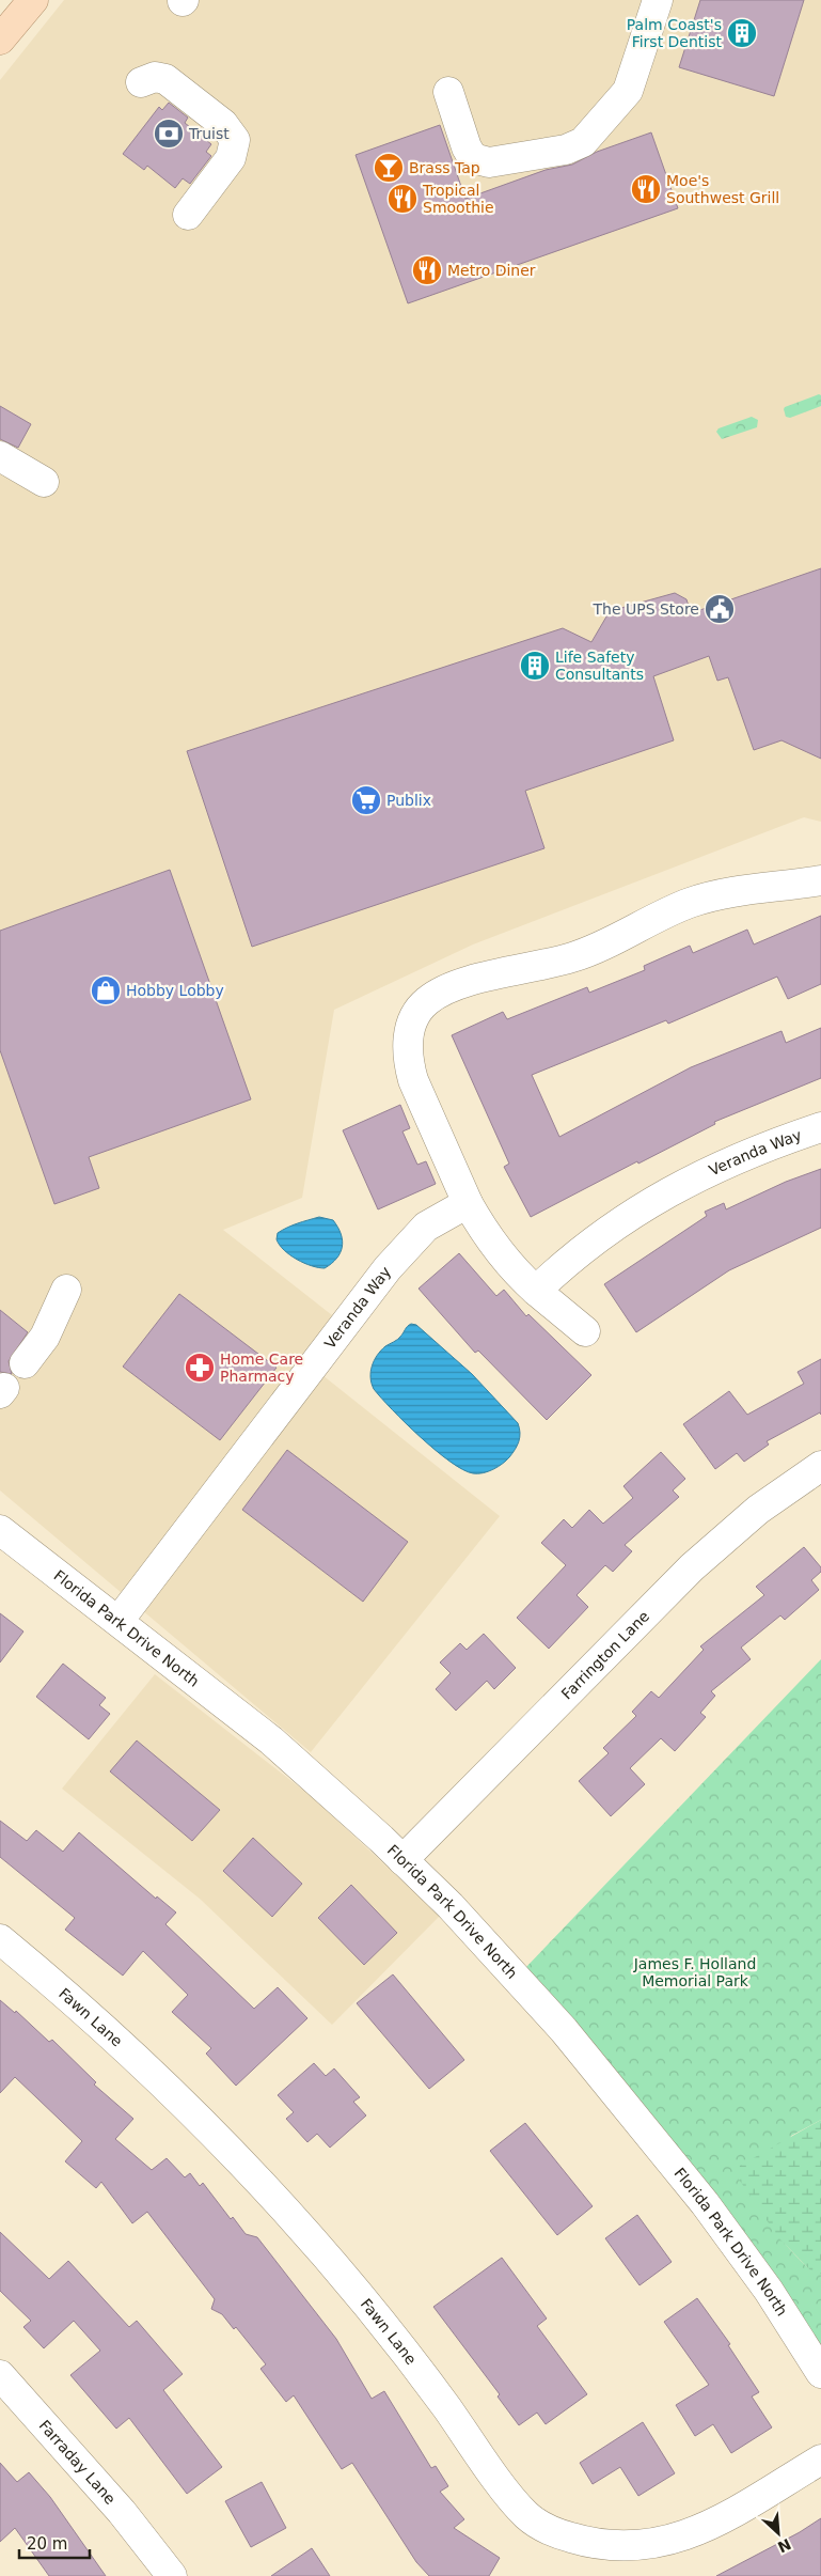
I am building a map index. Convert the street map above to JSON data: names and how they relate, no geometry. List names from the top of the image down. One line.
{"streets":{"street":["Veranda Way","Florida Park Drive North","Farrington Lane","Fawn Lane","Farraday Lane"]},"crossings":[["Veranda Way","Florida Park Drive North"],["Florida Park Drive North","Farrington Lane"]],"parks":["James F. Holland Memorial Park"],"places":{"building":["Palm Coast's First Dentist","Life Safety Consultants"],"bank":["Truist"],"bar":["Brass Tap"],"restaurant":["Moe's Southwest Grill","Tropical Smoothie","Metro Diner"],"public building":["The UPS Store"],"supermarket":["Publix"],"shop":["Hobby Lobby"],"pharmacy":["Home Care Pharmacy"]},"scale_bar":"20 m","north":"bottom right"}
